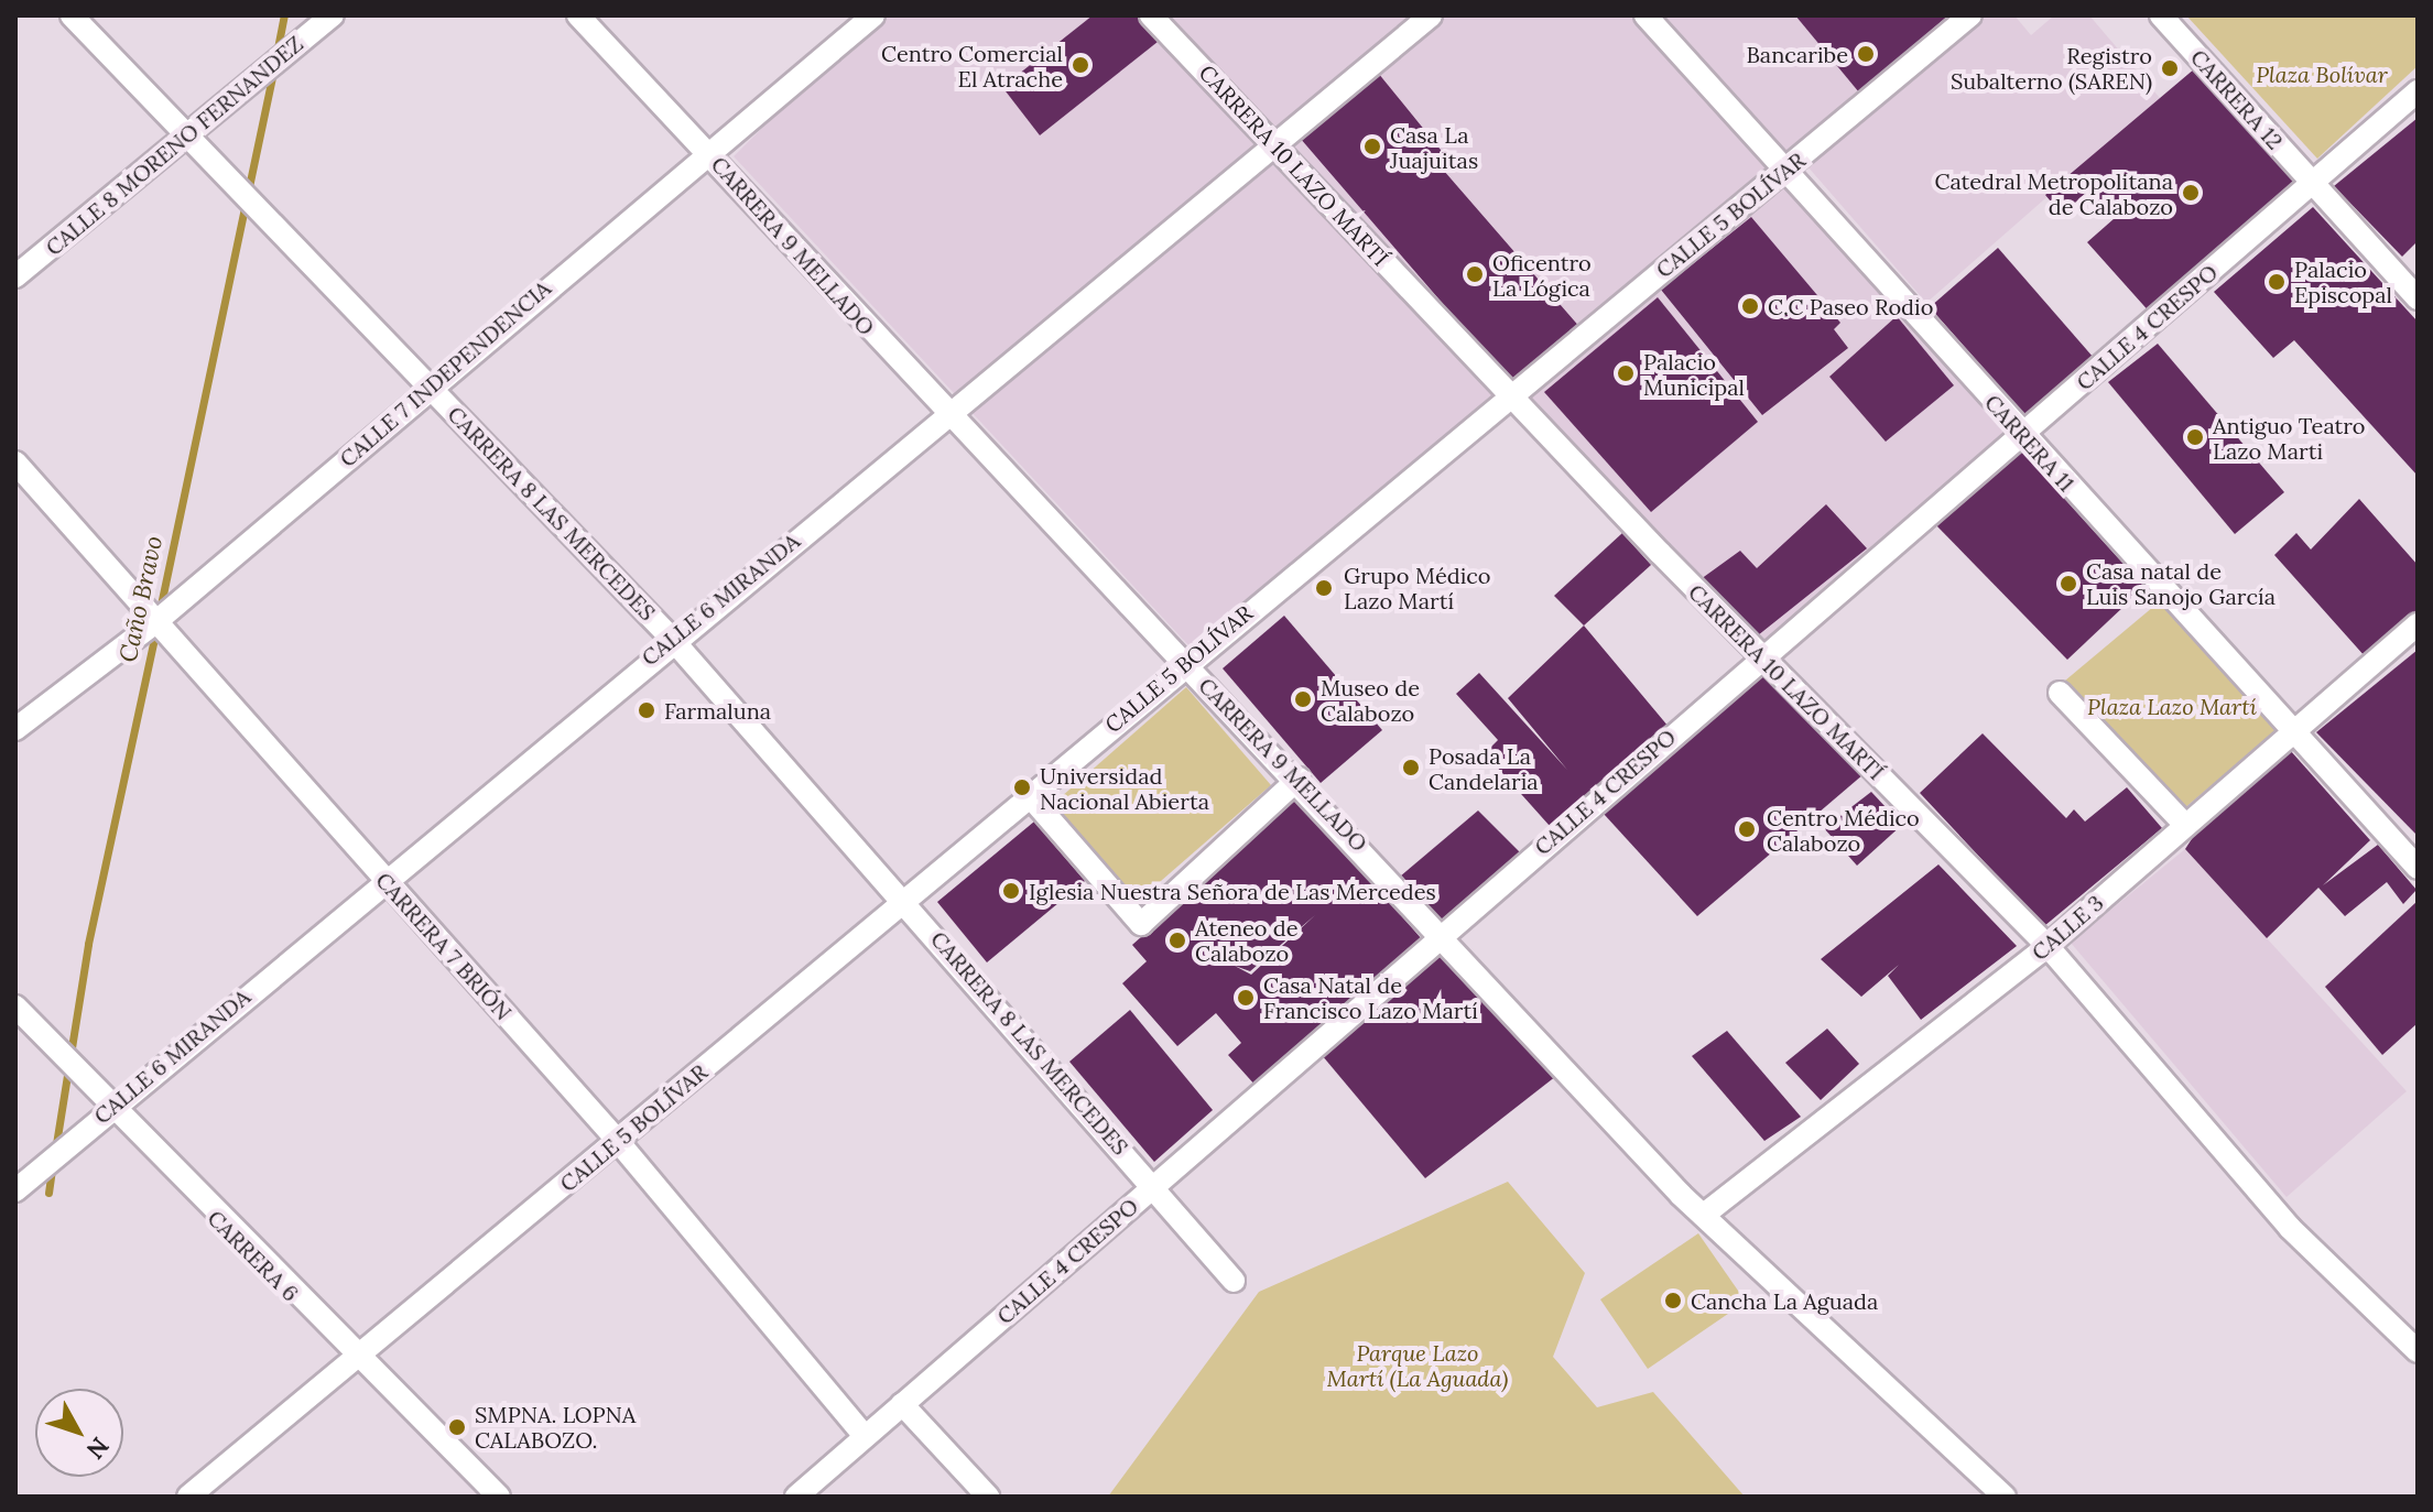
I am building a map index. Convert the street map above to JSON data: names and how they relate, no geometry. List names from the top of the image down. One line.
{"streets":{"street":["CARRERA 12","CALLE 8 MORENO FERNANDEZ","CARRERA 10 LAZO MARTÍ","CALLE 5 BOLÍVAR","CARRERA 9 MELLADO","CALLE 4 CRESPO","CALLE 7 INDEPENDENCIA","CARRERA 11","CARRERA 8 LAS MERCEDES","CALLE 6 MIRANDA","CALLE 3","CARRERA 7 BRIÓN","CARRERA 6"]},"crossings":[["CARRERA 12","CALLE 4 CRESPO"],["CALLE 8 MORENO FERNANDEZ","CARRERA 8 LAS MERCEDES"],["CARRERA 10 LAZO MARTÍ","CALLE 5 BOLÍVAR"],["CARRERA 10 LAZO MARTÍ","CALLE 4 CRESPO"],["CARRERA 10 LAZO MARTÍ","CALLE 6 MIRANDA"],["CARRERA 10 LAZO MARTÍ","CALLE 3"],["CALLE 5 BOLÍVAR","CARRERA 9 MELLADO"],["CALLE 5 BOLÍVAR","CARRERA 11"],["CALLE 5 BOLÍVAR","CARRERA 8 LAS MERCEDES"],["CALLE 5 BOLÍVAR","CARRERA 7 BRIÓN"],["CALLE 5 BOLÍVAR","CARRERA 6"],["CARRERA 9 MELLADO","CALLE 4 CRESPO"],["CARRERA 9 MELLADO","CALLE 7 INDEPENDENCIA"],["CARRERA 9 MELLADO","CALLE 6 MIRANDA"],["CARRERA 9 MELLADO","CALLE 3"],["CALLE 4 CRESPO","CARRERA 11"],["CALLE 4 CRESPO","CARRERA 8 LAS MERCEDES"],["CALLE 4 CRESPO","CARRERA 7 BRIÓN"],["CALLE 7 INDEPENDENCIA","CARRERA 8 LAS MERCEDES"],["CALLE 7 INDEPENDENCIA","CARRERA 7 BRIÓN"],["CARRERA 11","CALLE 3"],["CARRERA 8 LAS MERCEDES","CALLE 6 MIRANDA"],["CALLE 6 MIRANDA","CARRERA 7 BRIÓN"],["CALLE 6 MIRANDA","CARRERA 6"]],"water":["Caño Bravo"],"parks":["Plaza Bolívar","Plaza Lazo Martí","Parque Lazo Martí (La Aguada)"],"places":["Bancaribe","Centro Comercial El Atrache","Registro Subalterno (SAREN)","Casa La Juajuitas","Catedral Metropolitana de Calabozo","Oficentro La Lógica","Palacio Episcopal","C.C Paseo Rodio","Palacio Municipal","Antiguo Teatro Lazo Marti","Casa natal de Luis Sanojo García","Grupo Médico Lazo Martí","Museo de Calabozo","Farmaluna","Posada La Candelaria","Universidad Nacional Abierta","Centro Médico Calabozo","Iglesia Nuestra Señora de Las Mercedes","Ateneo de Calabozo","Casa Natal de Francisco Lazo Martí","Cancha La Aguada","SMPNA. LOPNA CALABOZO."],"north":"bottom right"}
